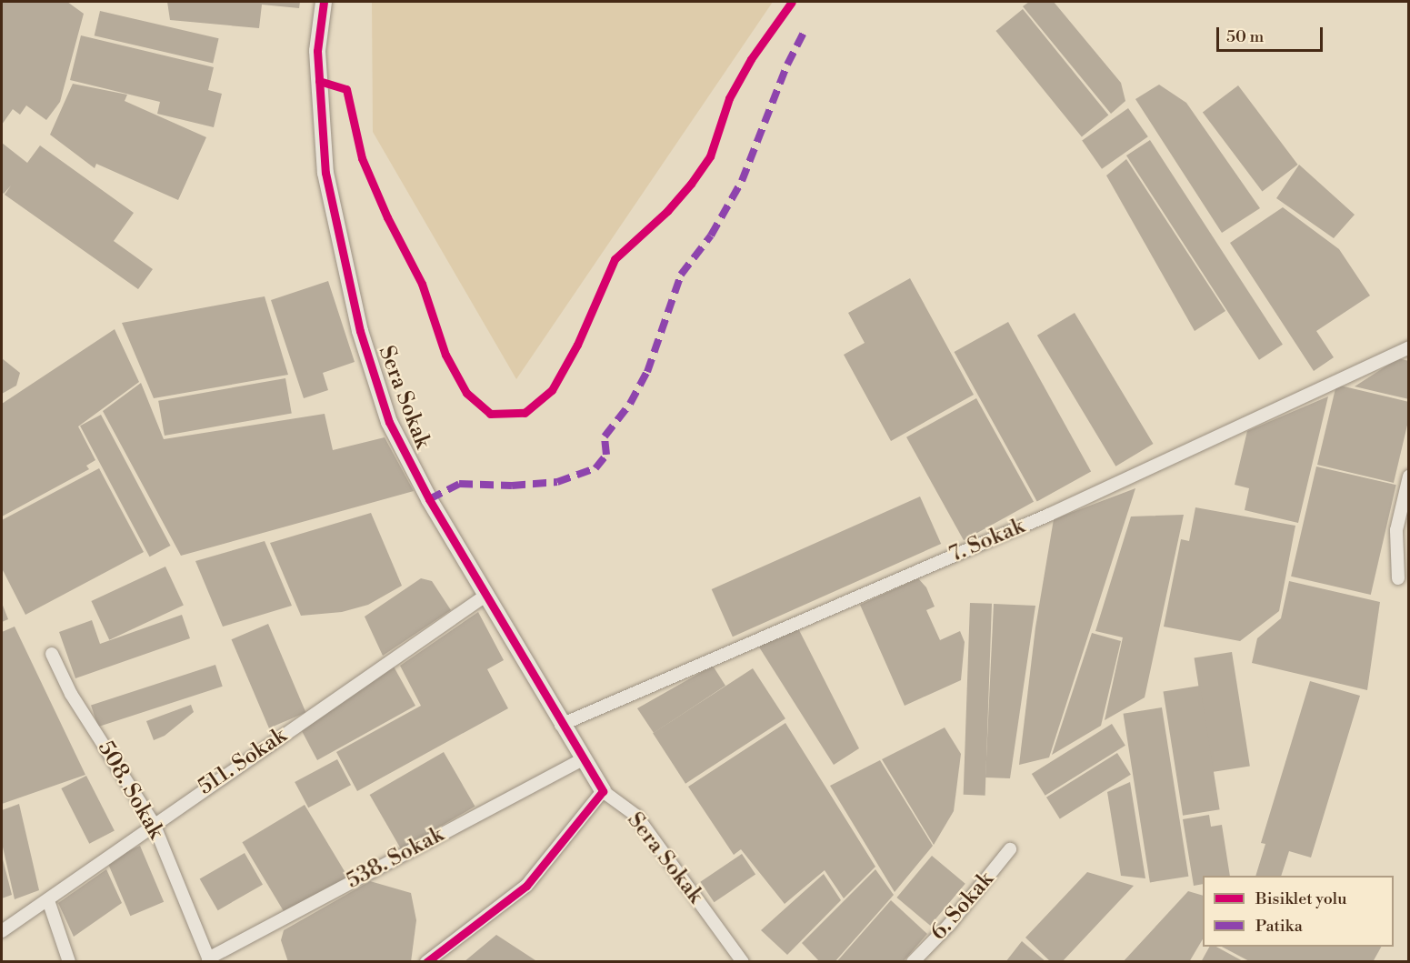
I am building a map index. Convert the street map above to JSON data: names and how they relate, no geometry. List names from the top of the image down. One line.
{"streets":{"street":["Sera Sokak","7. Sokak","511. Sokak","508. Sokak","538. Sokak","6. Sokak"]},"crossings":[["Sera Sokak","7. Sokak"],["Sera Sokak","511. Sokak"],["Sera Sokak","538. Sokak"],["511. Sokak","508. Sokak"],["508. Sokak","538. Sokak"]],"legend":["Bisiklet yolu","Patika"],"scale_bar":"50 m"}
